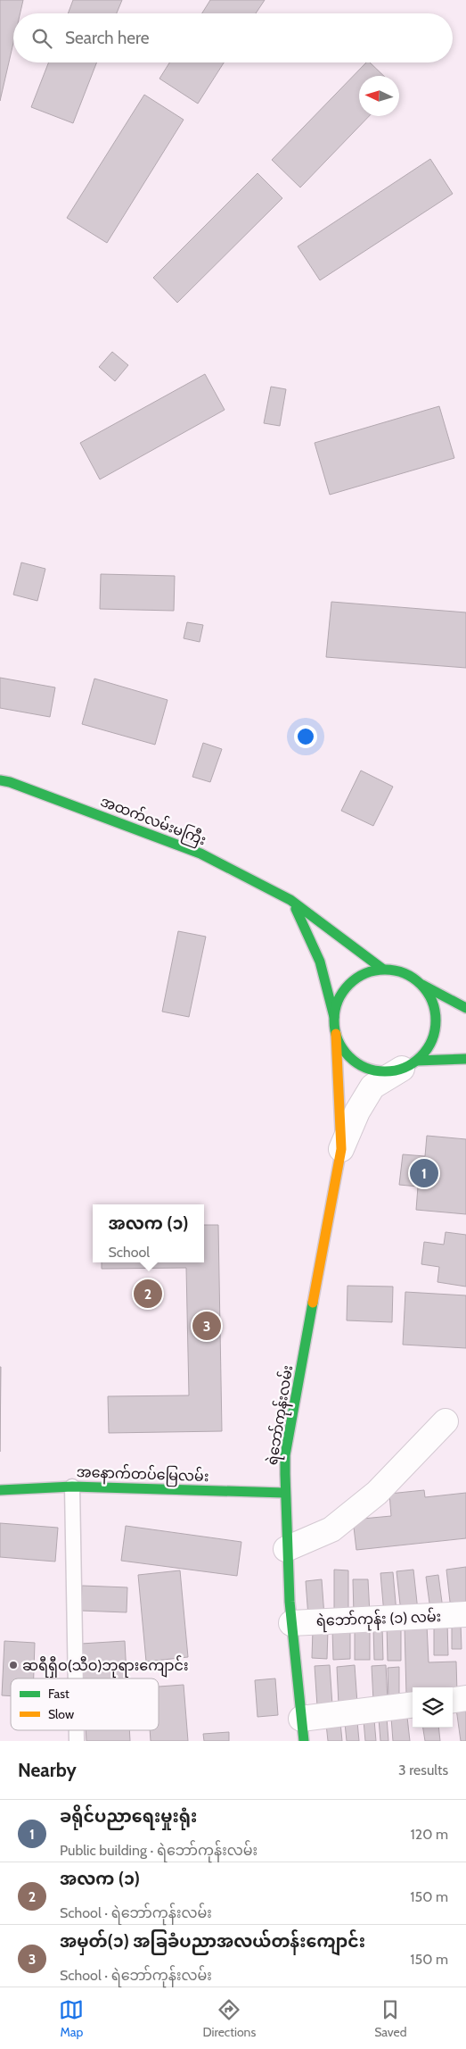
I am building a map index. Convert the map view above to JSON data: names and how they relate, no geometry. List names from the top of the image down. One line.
{"streets":{"street":["အထက်လမ်းမကြီး","ရဲဘော်ကုန်းလမ်း","အနောက်တပ်မြေလမ်း","ရဲဘော်ကုန်း (၁) လမ်း"]},"crossings":[["အထက်လမ်းမကြီး","ရဲဘော်ကုန်းလမ်း"],["ရဲဘော်ကုန်းလမ်း","အနောက်တပ်မြေလမ်း"],["ရဲဘော်ကုန်းလမ်း","ရဲဘော်ကုန်း (၁) လမ်း"]],"places":["ဆရီရှီဝ(သီဝ)ဘုရားကျောင်း"],"legend":["Fast","Slow"],"north":"left","page":{"search":"Search here","pins":["1","2","3"],"popup":["အလက (၁)","School"],"heading":["Nearby","3 results"],"list":[{"mark":"1","name":"ခရိုင်ပညာရေးမှုးရုံး","note":"Public building · ရဲဘော်ကုန်းလမ်း","value":"120 m"},{"mark":"2","name":"အလက (၁)","note":"School · ရဲဘော်ကုန်းလမ်း","value":"150 m"},{"mark":"3","name":"အမှတ်(၁) အခြခံပညာအလယ်တန်းကျောင်း","note":"School · ရဲဘော်ကုန်းလမ်း","value":"150 m"}],"nav":["Map","Directions","Saved"]}}
